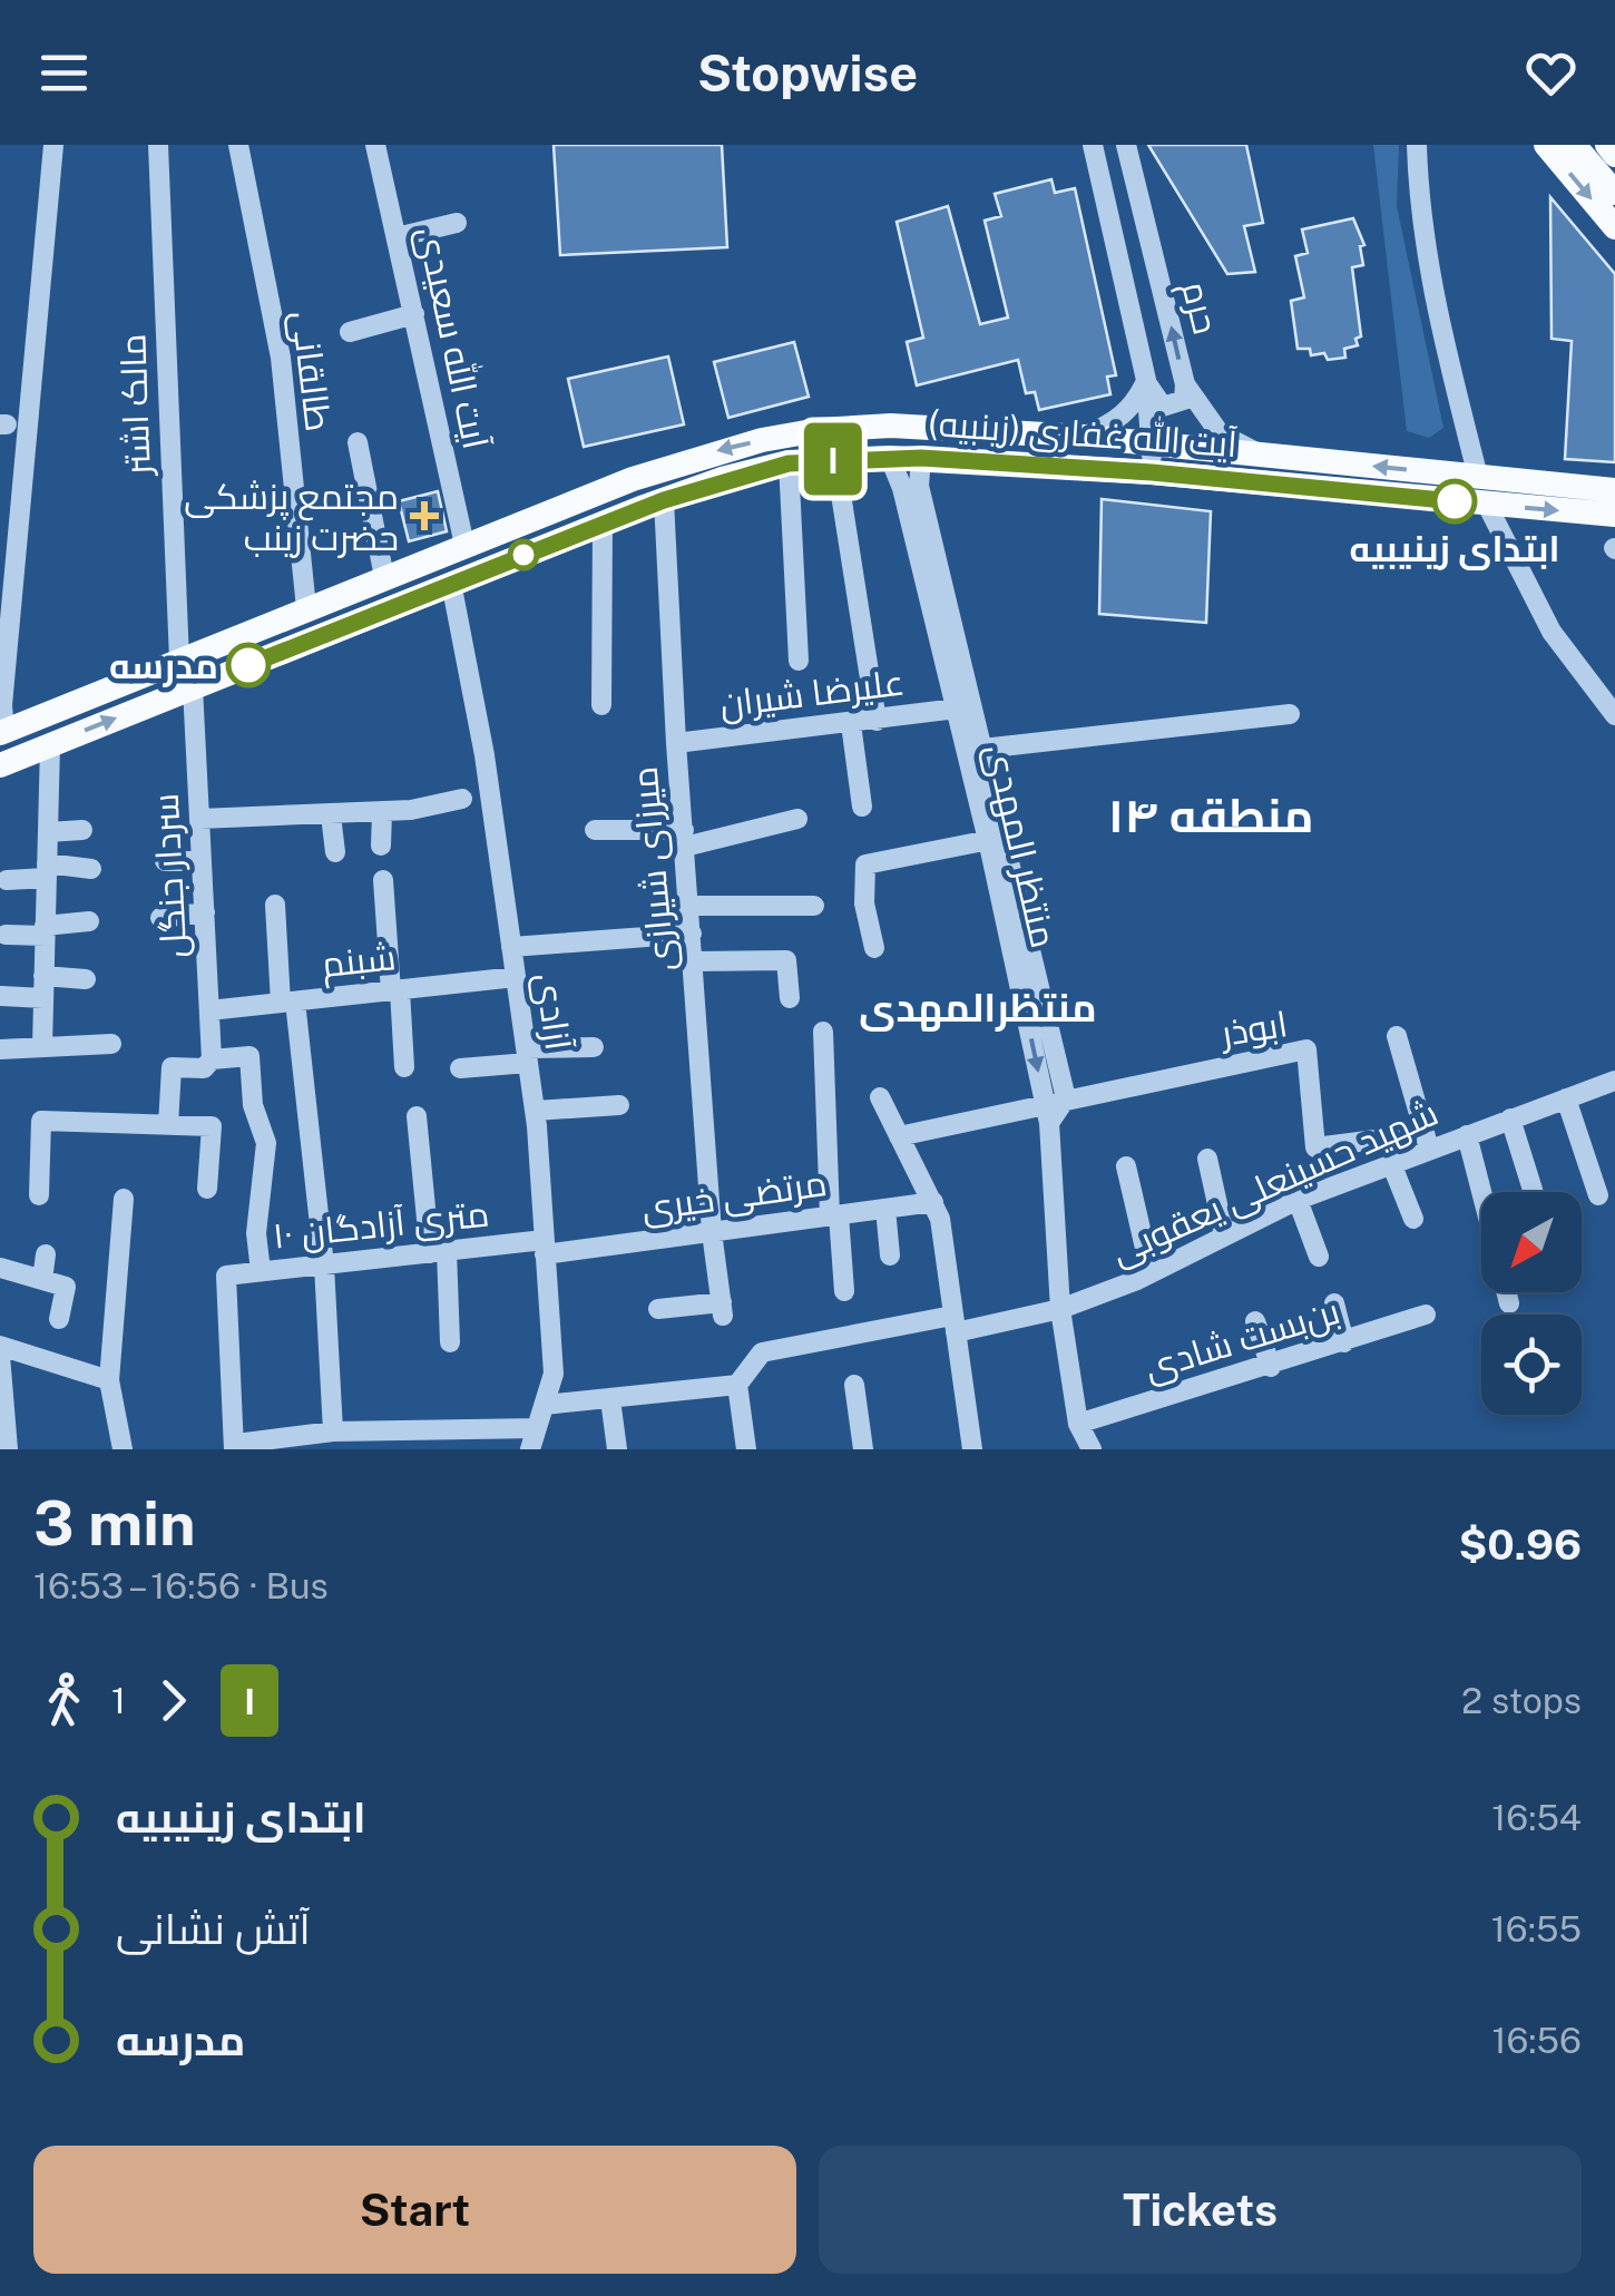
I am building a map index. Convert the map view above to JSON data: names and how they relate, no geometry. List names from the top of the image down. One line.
{"streets":{"main road":["آیت الله غفاری (زینبیه)"],"street":["حرم","آیت الله سعیدی","طالقانی","مالک اشتر","علیرضا شیران","منتظر المهدی","میرزای شیرازی","سردار جنگل","شبنم","آزادی","ابوذر","شهید حسینعلی یعقوبی","مرتضی خیری","۱۰ متری آزادگان","بن‌بست شادی"]},"crossings":[["حرم","آیت الله غفاری (زینبیه)"],["آیت الله سعیدی","آیت الله غفاری (زینبیه)"],["طالقانی","آیت الله غفاری (زینبیه)"],["مالک اشتر","آیت الله غفاری (زینبیه)"],["آیت الله غفاری (زینبیه)","منتظر المهدی"],["آیت الله غفاری (زینبیه)","میرزای شیرازی"],["آیت الله غفاری (زینبیه)","سردار جنگل"],["آیت الله غفاری (زینبیه)","آزادی"],["علیرضا شیران","منتظر المهدی"],["علیرضا شیران","میرزای شیرازی"],["منتظر المهدی","ابوذر"],["منتظر المهدی","شهید حسینعلی یعقوبی"],["منتظر المهدی","بن‌بست شادی"],["میرزای شیرازی","مرتضی خیری"],["سردار جنگل","شبنم"],["شبنم","آزادی"],["آزادی","مرتضی خیری"],["آزادی","۱۰ متری آزادگان"],["مرتضی خیری","۱۰ متری آزادگان"]],"districts":["منطقه ۱۴","منتظرالمهدی"],"places":{"other":["ابتدای زینیبیه","مدرسه"],"health":["مجتمع پزشکی حضرت زینب"]},"lines":["bus line ۱"],"north":"bottom left","page":{"header":"Stopwise","on_map":"۱","heading":["3 min","16:53 – 16:56 · Bus","$0.96"],"legs":["1","۱","2 stops"],"list":[{"name":"ابتدای زینیبیه","value":"16:54"},{"name":"آتش نشانی","value":"16:55"},{"name":"مدرسه","value":"16:56"}],"buttons":["Start","Tickets"]}}
